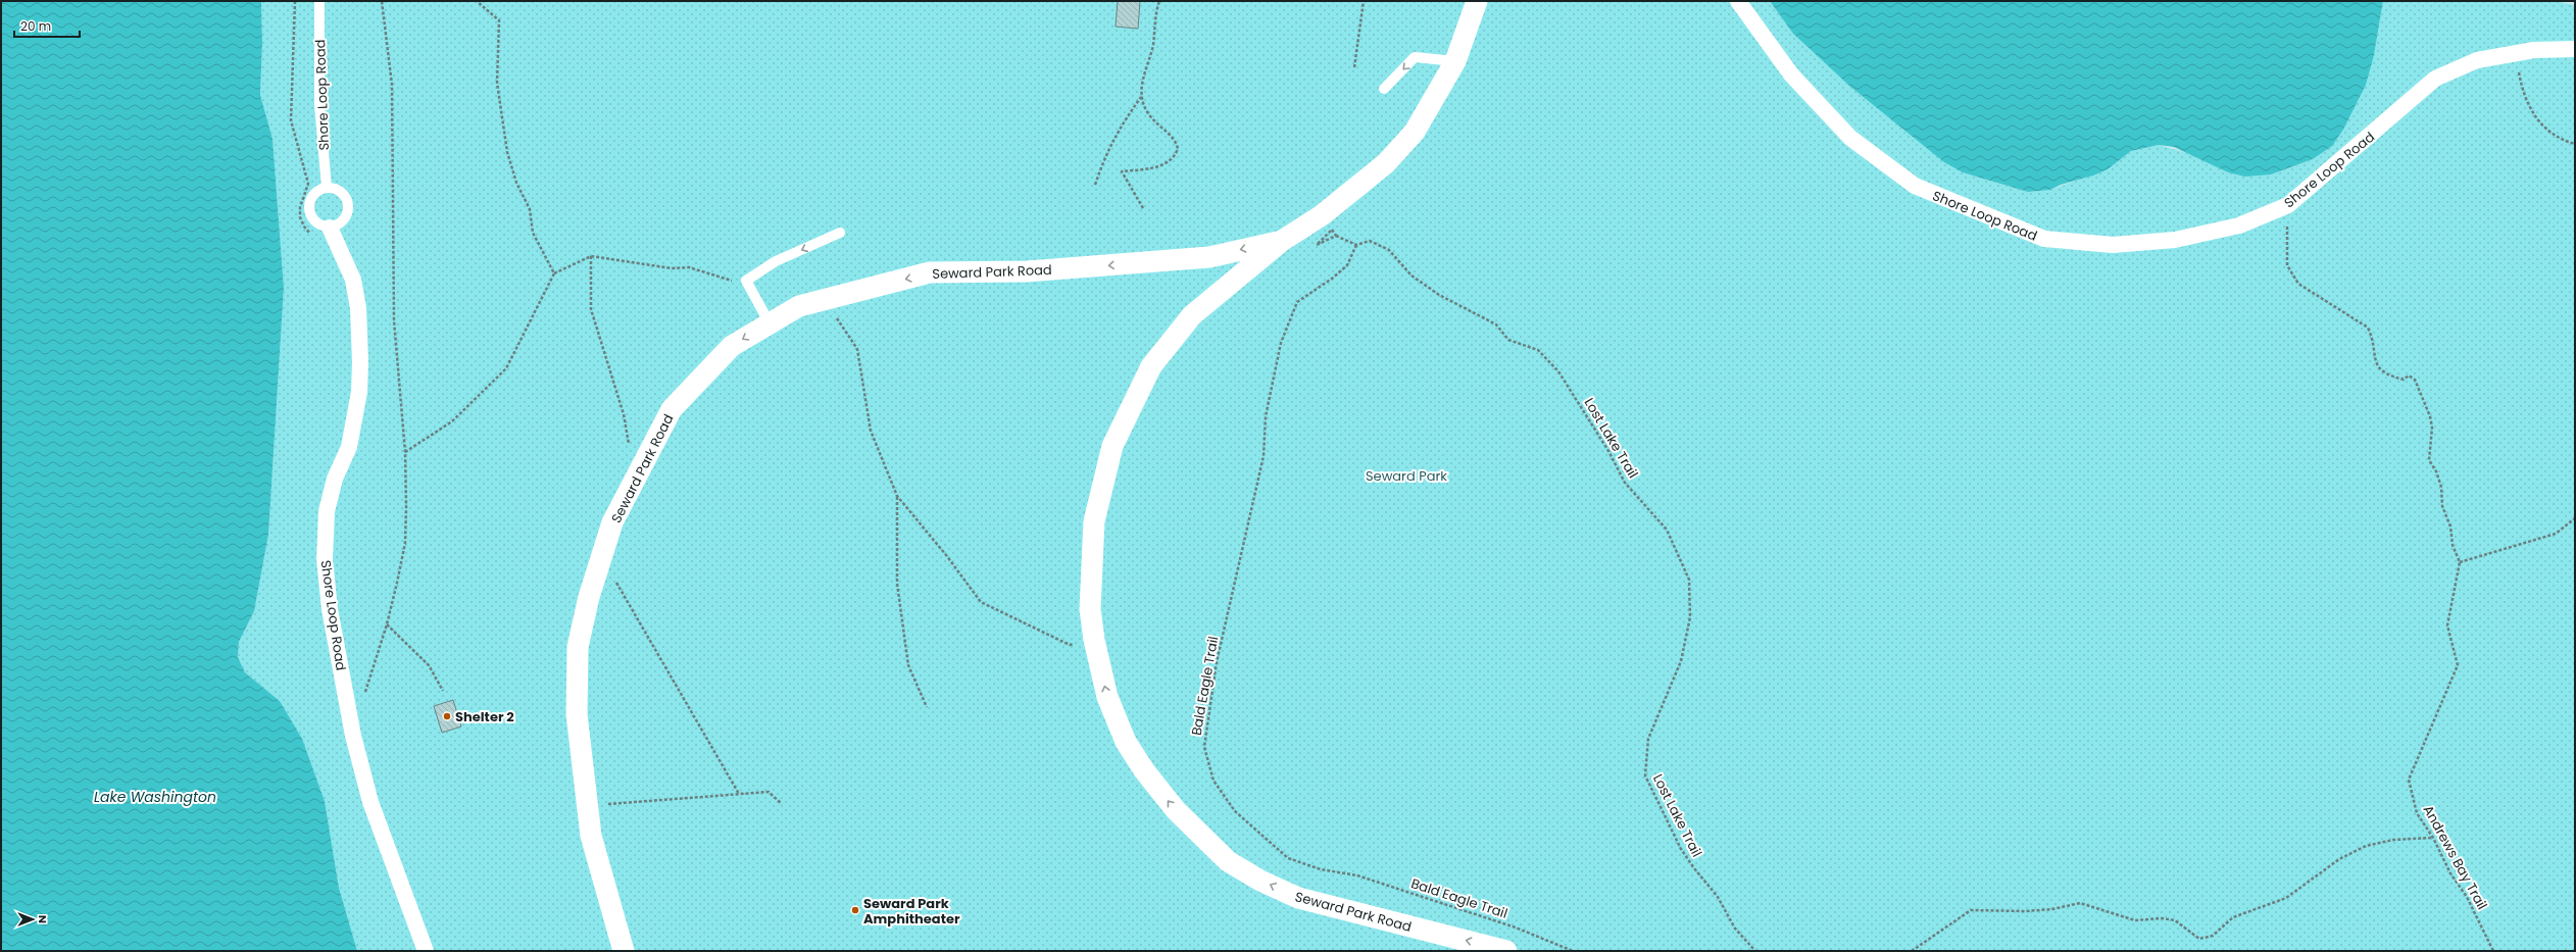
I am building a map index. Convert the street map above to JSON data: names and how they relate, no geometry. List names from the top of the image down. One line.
{"streets":{"street":["Shore Loop Road","Seward Park Road"],"path":["Lost Lake Trail","Bald Eagle Trail","Andrews Bay Trail"]},"crossings":[["Lost Lake Trail","Bald Eagle Trail"]],"one_way":["Seward Park Road"],"water":["Lake Washington"],"parks":["Seward Park"],"places":["Shelter 2","Seward Park Amphitheater"],"scale_bar":"20 m","north":"right"}
